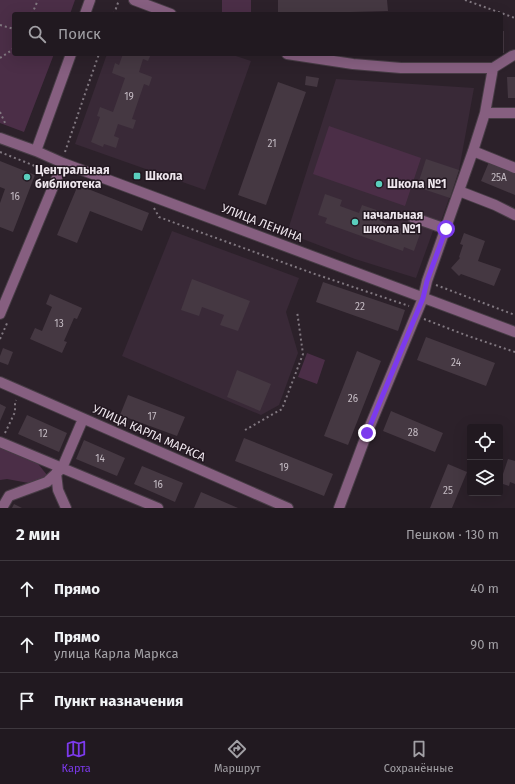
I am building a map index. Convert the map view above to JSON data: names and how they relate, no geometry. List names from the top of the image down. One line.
{"streets":{"street":["УЛИЦА ЛЕНИНА","УЛИЦА КАРЛА МАРКСА"]},"places":{"transit":["Школа"],"other":["Центральная библиотека","Школа №1","начальная школа №1"]},"house_numbers":["19","21","25А","16","22","13","24","26","17","28","12","14","19","16","25"],"page":{"search":"Поиск","heading":["2 мин","Пешком · 130 m"],"list":[["Прямо","40 m"],["Прямо","улица Карла Маркса","90 m"],"Пункт назначения"],"nav":["Карта","Маршрут","Сохранённые"]}}
